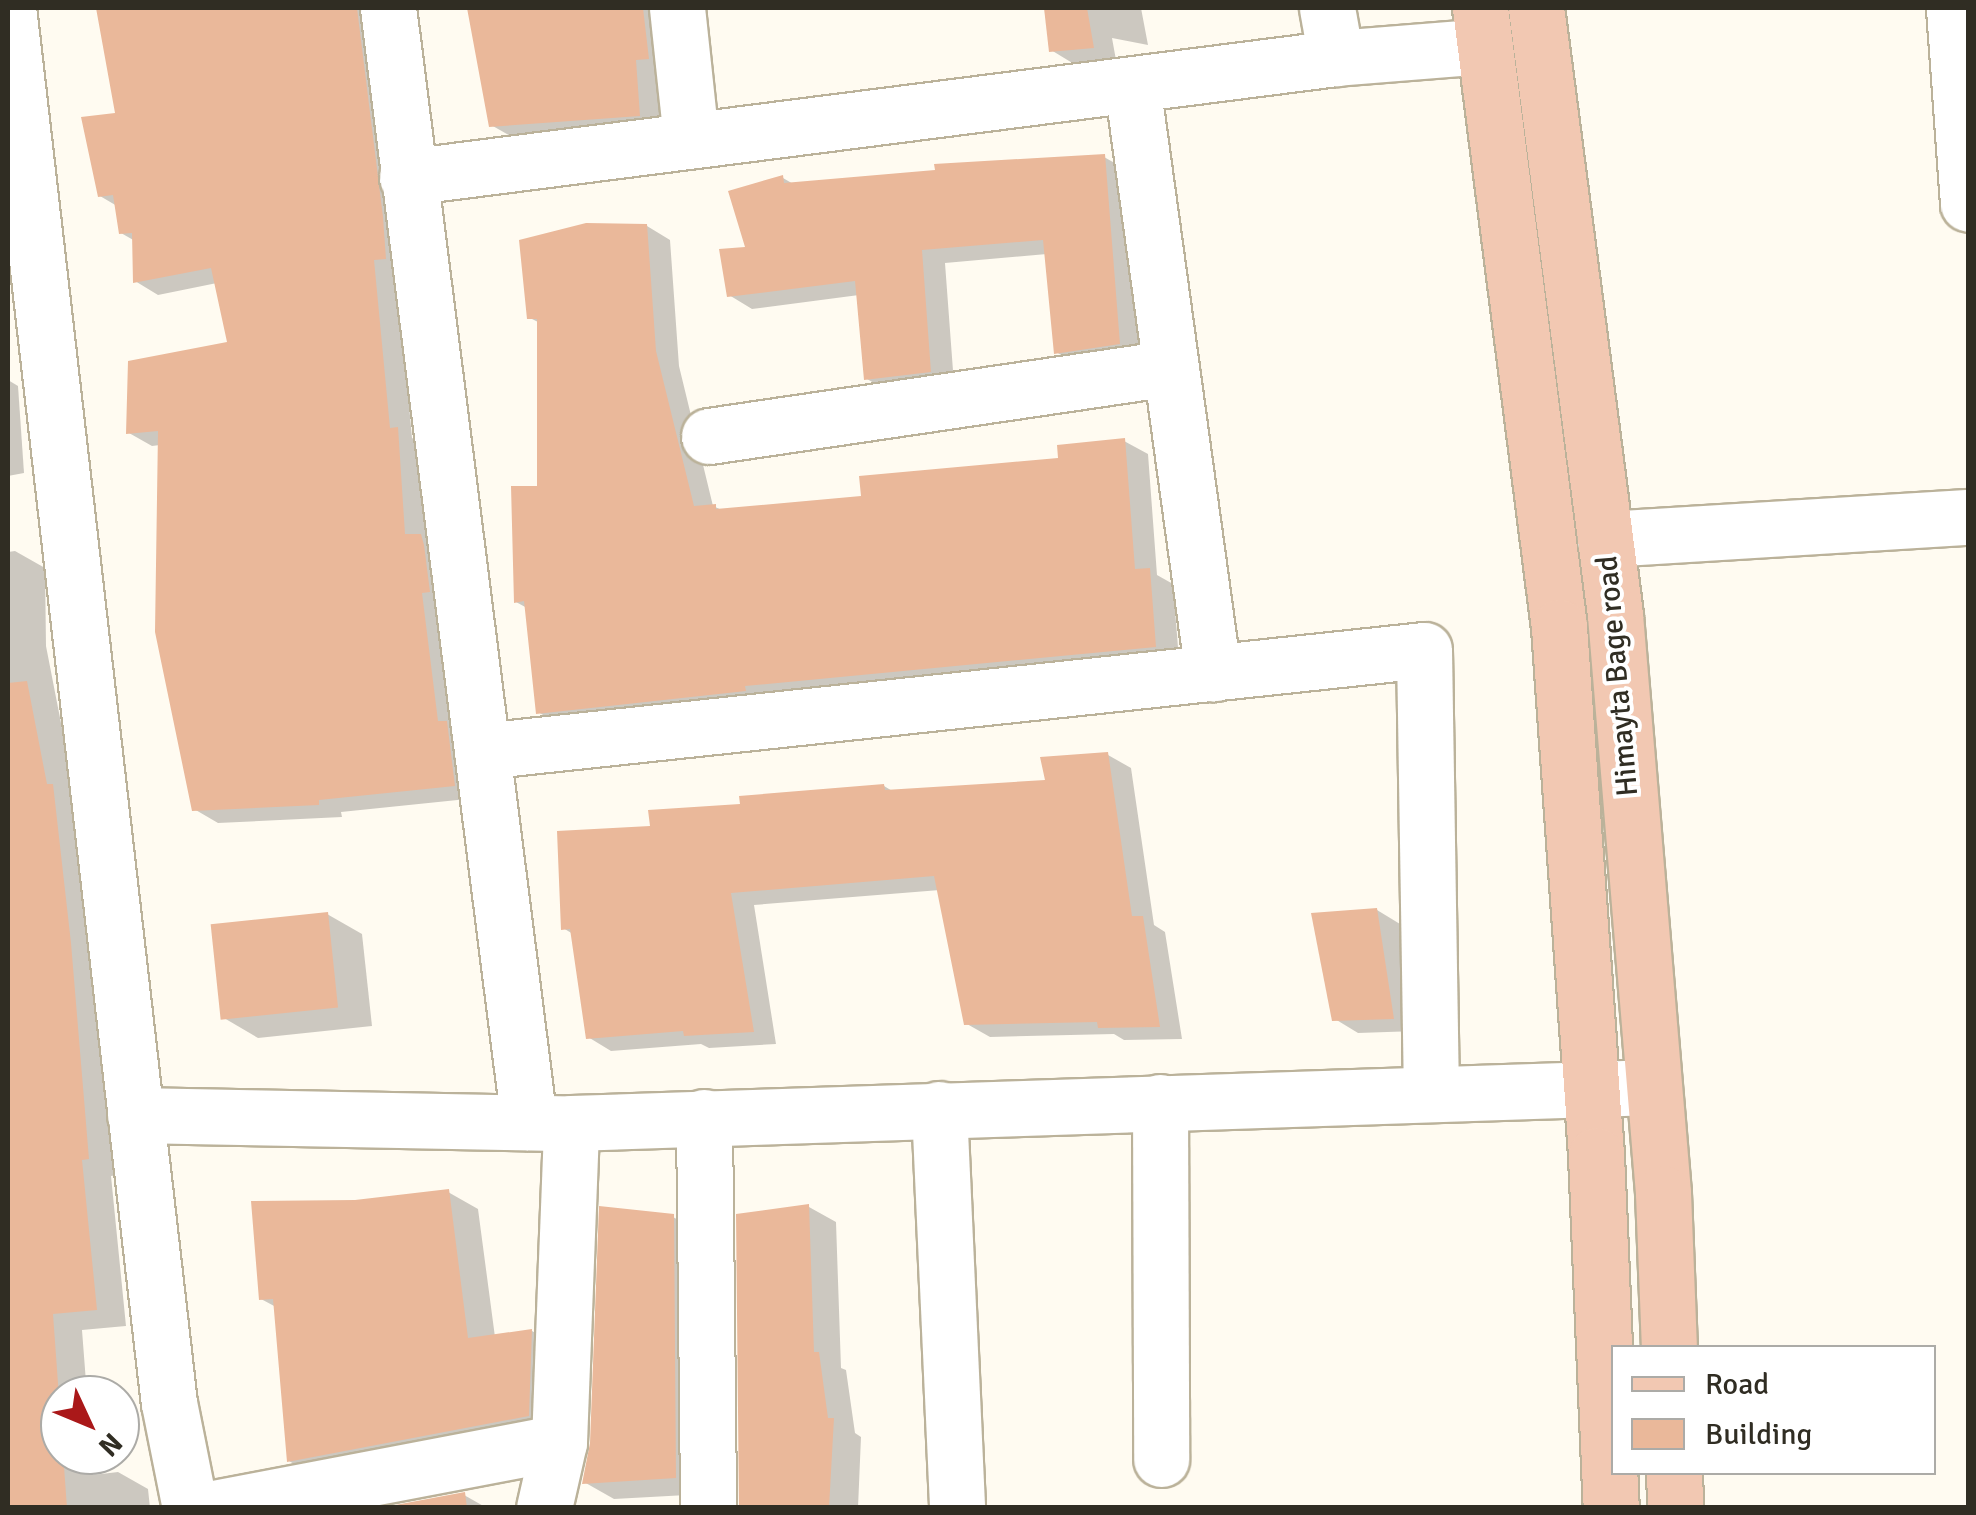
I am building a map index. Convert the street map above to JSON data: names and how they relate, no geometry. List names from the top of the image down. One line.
{"streets":{"main road":["Himayta Bage road"]},"legend":["Road","Building"],"north":"bottom right"}
